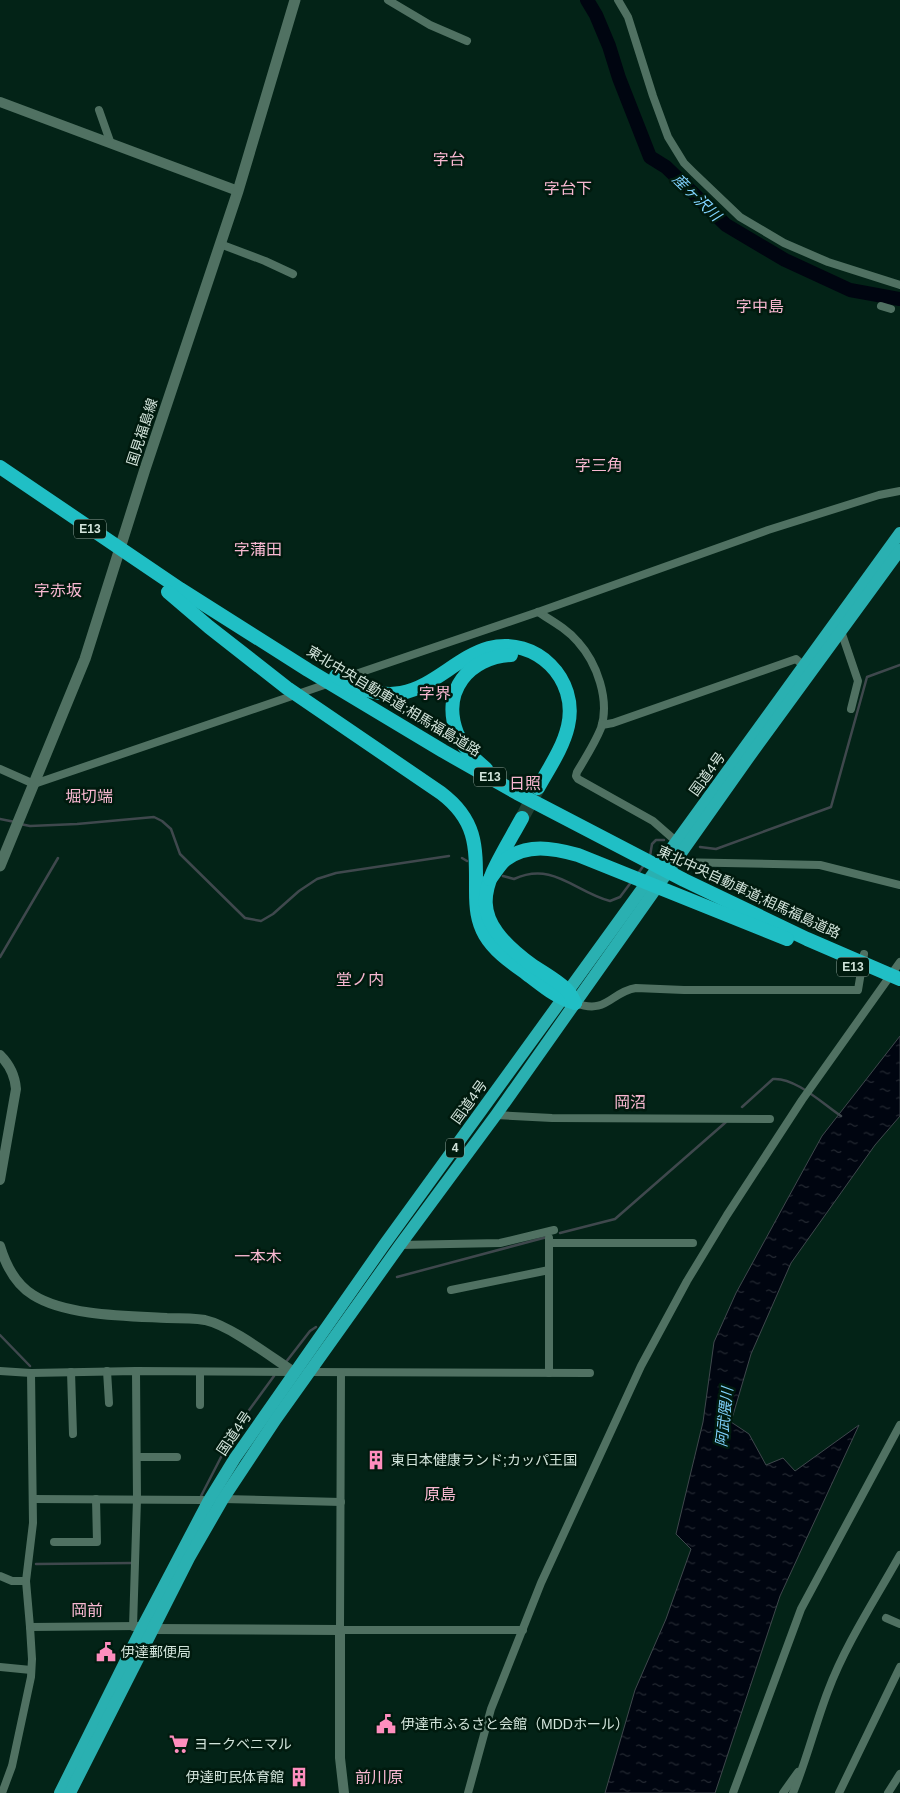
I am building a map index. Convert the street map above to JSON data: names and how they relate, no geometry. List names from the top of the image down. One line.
{"streets":{"highway":["E13","東北中央自動車道;相馬福島道路","国道4号","4"],"main road":["国見福島線"]},"districts":["字台","字台下","字中島","字三角","字蒲田","字赤坂","字界","日照","堀切端","堂ノ内","岡沼","一本木","原島","岡前","前川原"],"water":["産ヶ沢川","阿武隈川"],"places":{"building":["東日本健康ランド;カッパ王国","伊達町民体育館"],"public building":["伊達郵便局","伊達市ふるさと会館（MDDホール）"],"supermarket":["ヨークベニマル"]}}
